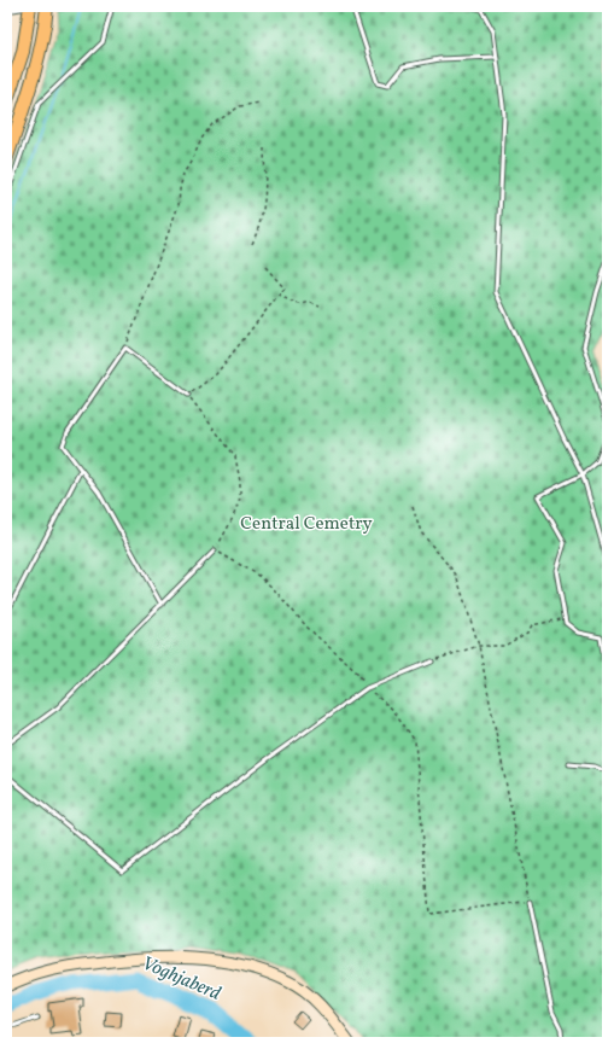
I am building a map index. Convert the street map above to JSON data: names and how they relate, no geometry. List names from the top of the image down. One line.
{"water":["Voghjaberd"],"parks":["Central Cemetry"]}
